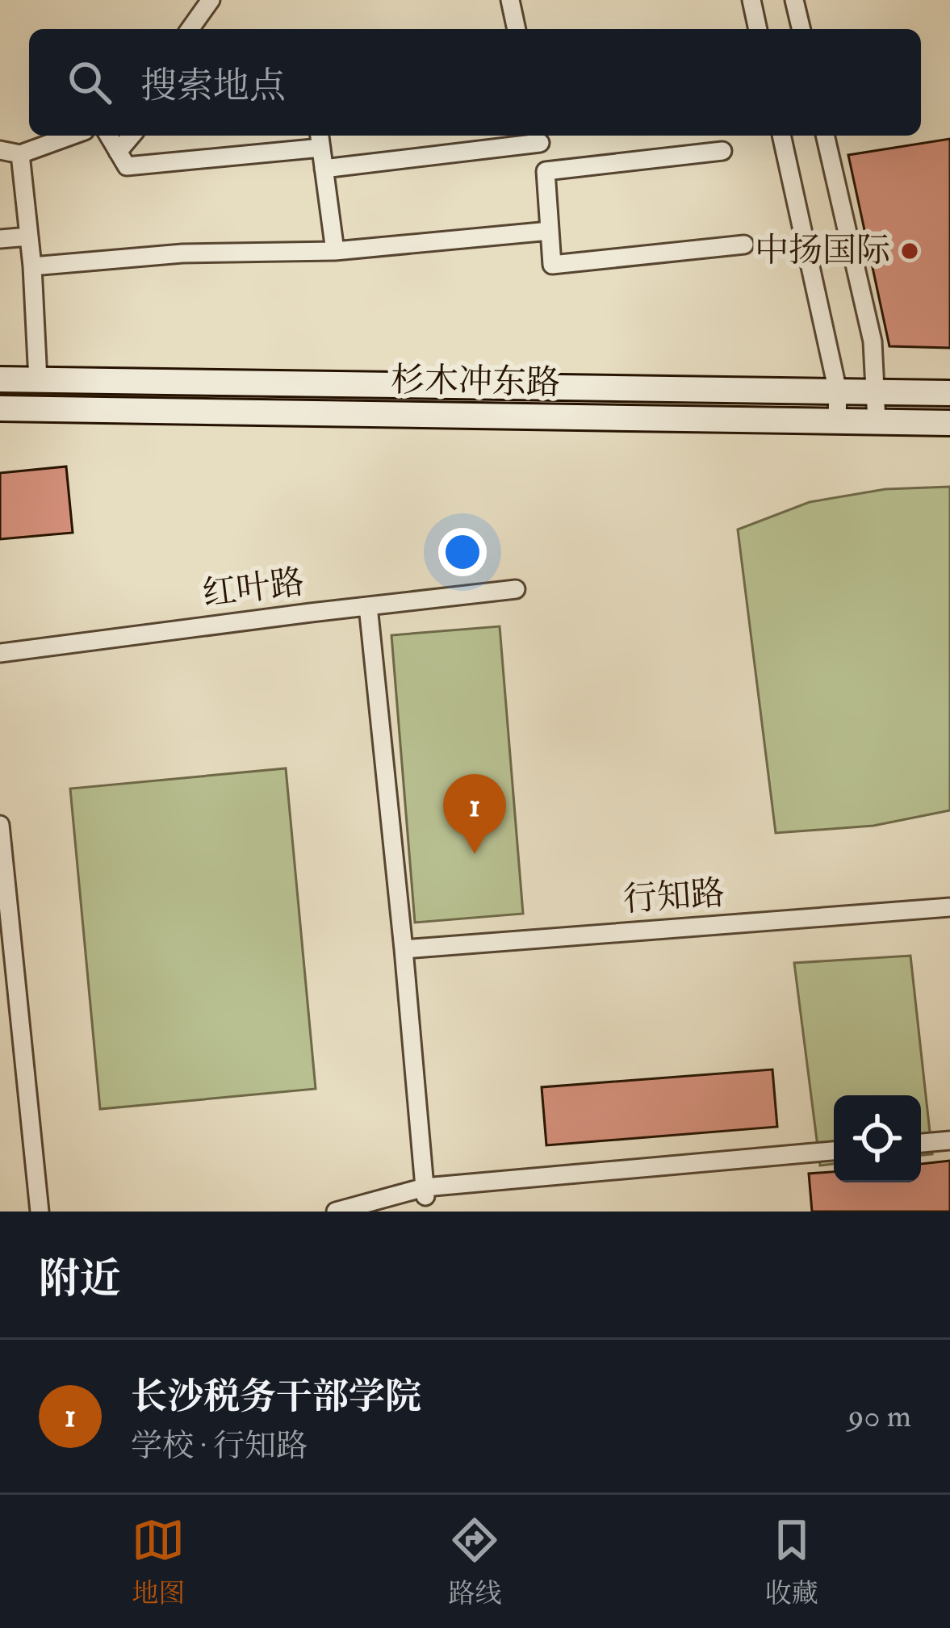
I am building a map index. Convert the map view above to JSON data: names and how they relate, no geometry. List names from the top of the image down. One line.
{"streets":{"main road":["杉木冲东路"],"street":["红叶路","行知路"]},"places":["中扬国际"],"page":{"search":"搜索地点","pins":"1","heading":"附近","list":[{"mark":"1","name":"长沙税务干部学院","note":"学校 · 行知路","value":"90 m"}],"nav":["地图","路线","收藏"]}}
